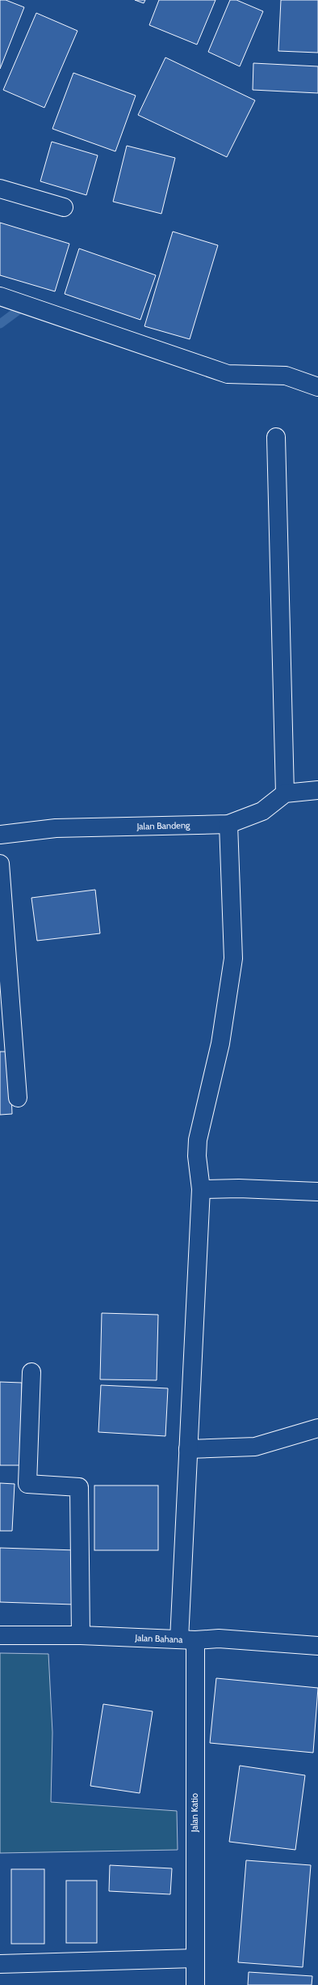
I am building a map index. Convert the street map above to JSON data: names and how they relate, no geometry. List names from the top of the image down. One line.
{"streets":{"street":["Jalan Bandeng","Jalan Bahana","Jalan Katio"]},"crossings":[["Jalan Bandeng","Jalan Katio"],["Jalan Bahana","Jalan Katio"]]}
